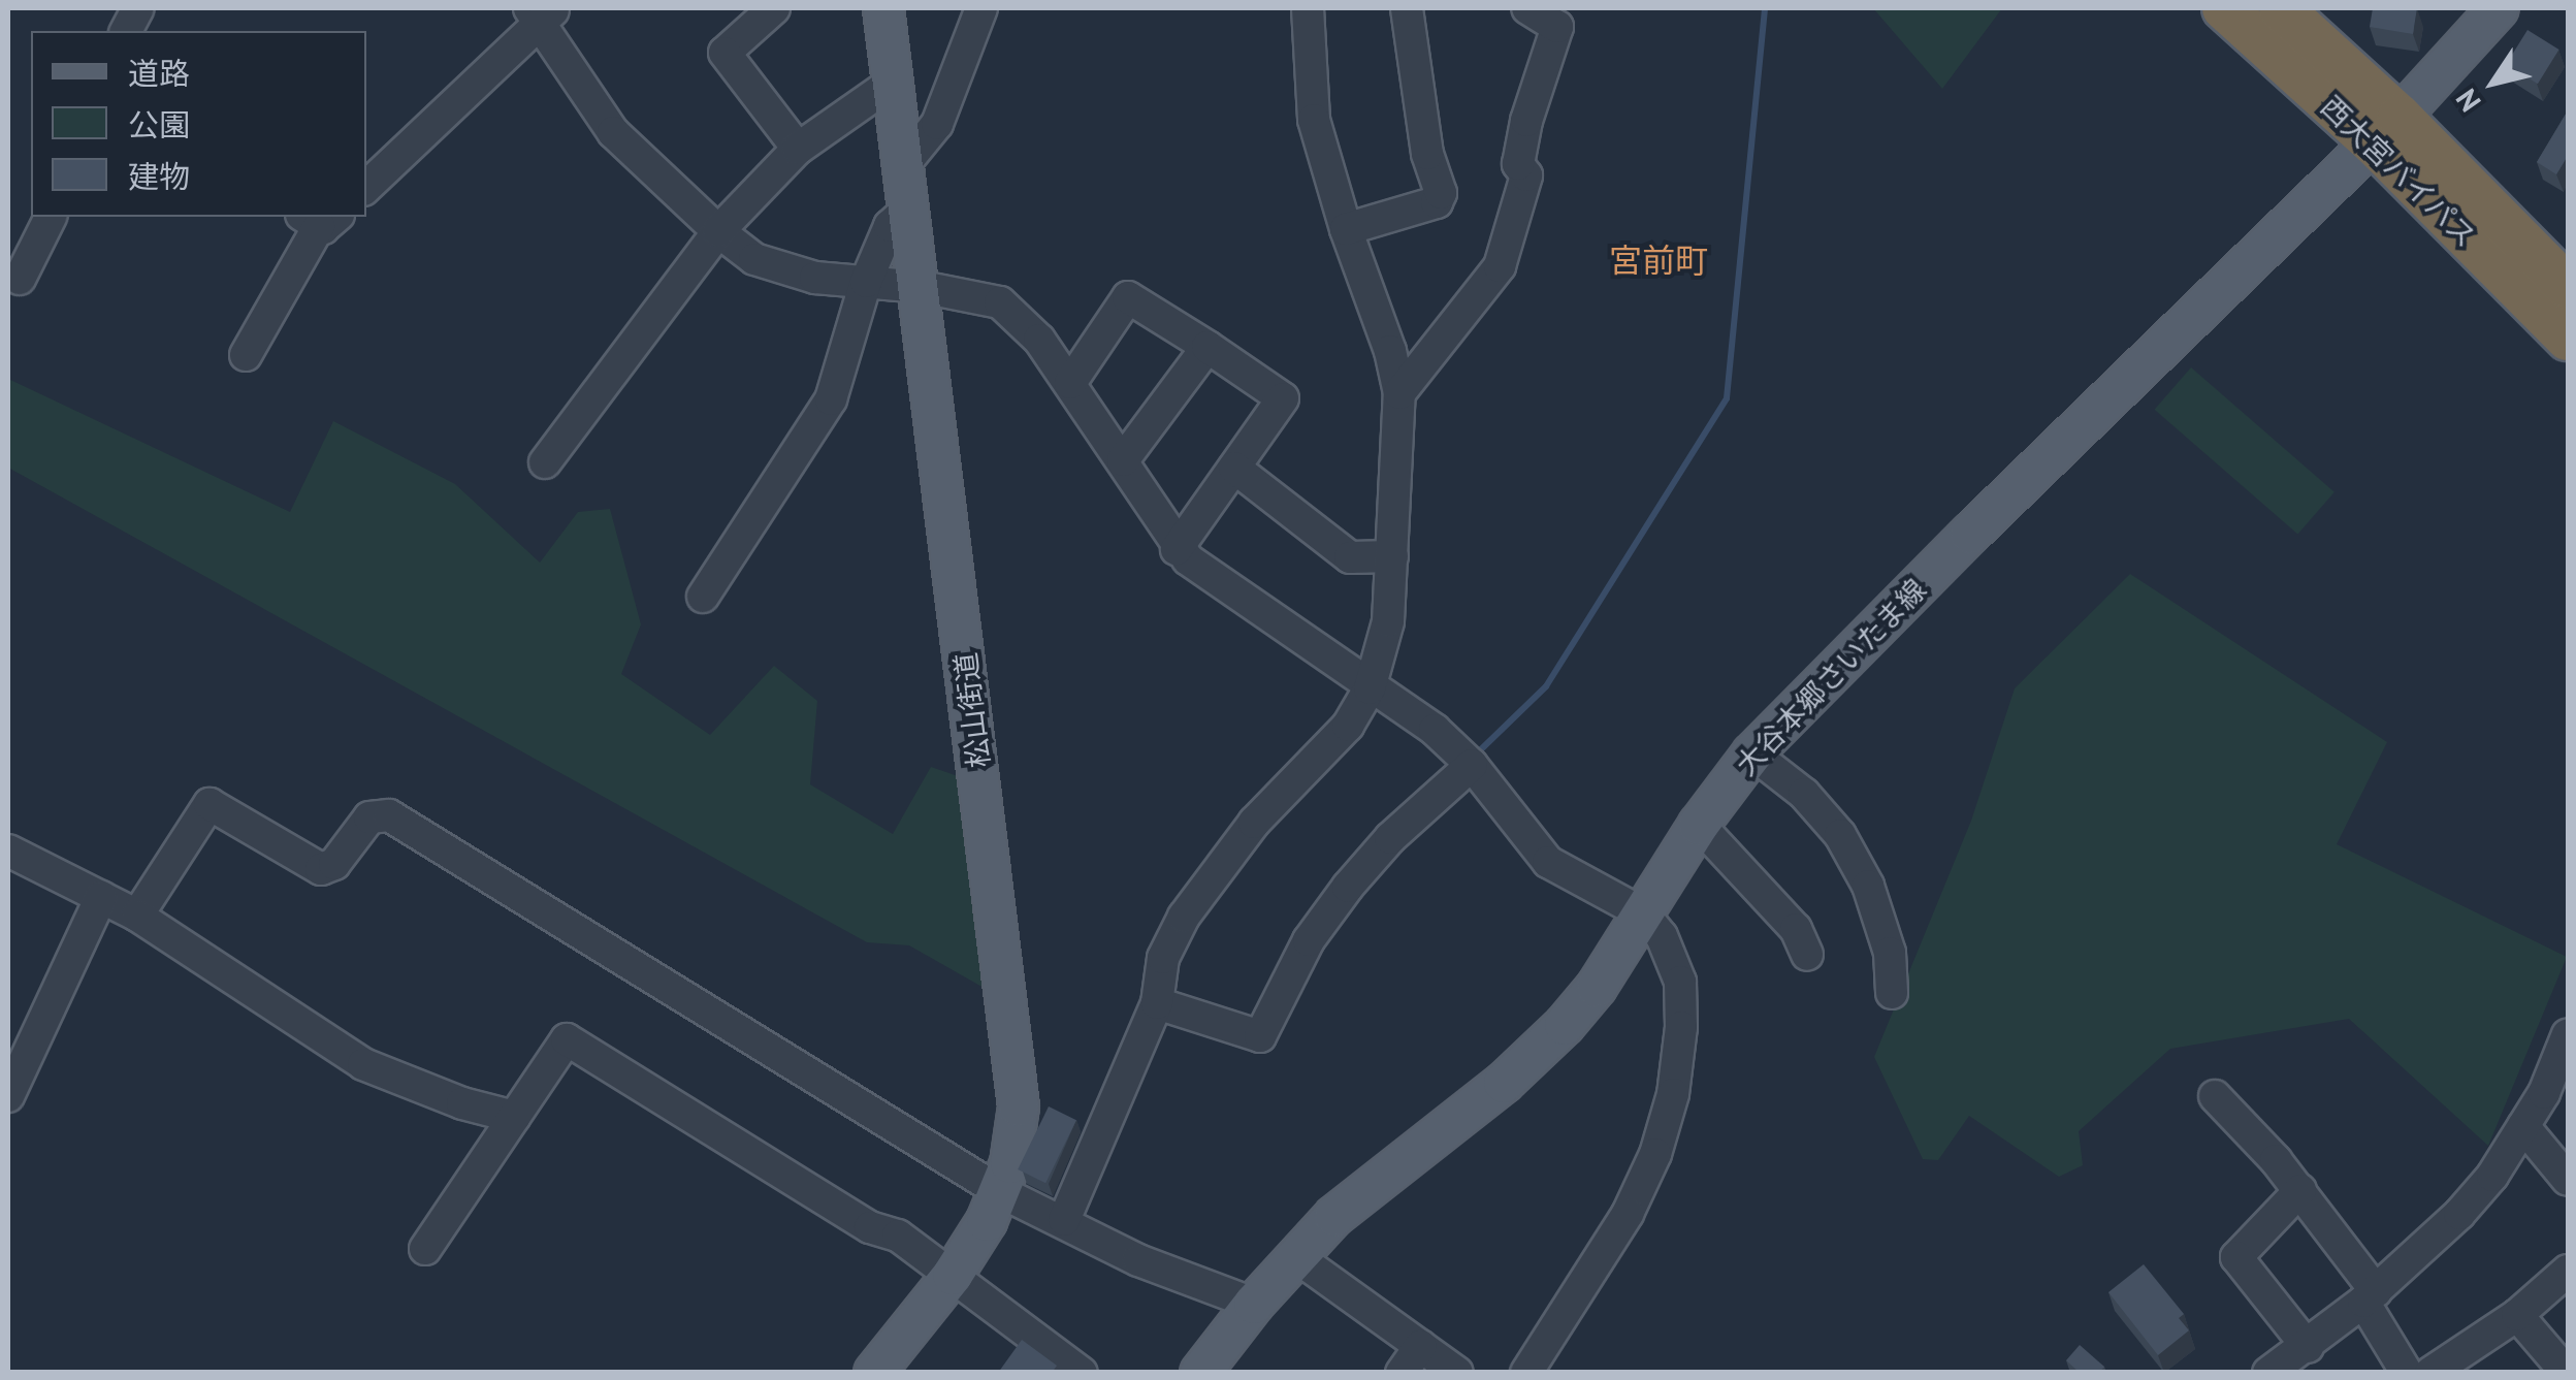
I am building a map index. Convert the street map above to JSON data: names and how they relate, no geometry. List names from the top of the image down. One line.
{"streets":{"highway":["西大宮バイパス"],"main road":["大谷本郷さいたま線","松山街道"]},"crossings":[["西大宮バイパス","大谷本郷さいたま線"]],"districts":["宮前町"],"legend":["道路","公園","建物"],"north":"bottom left"}
